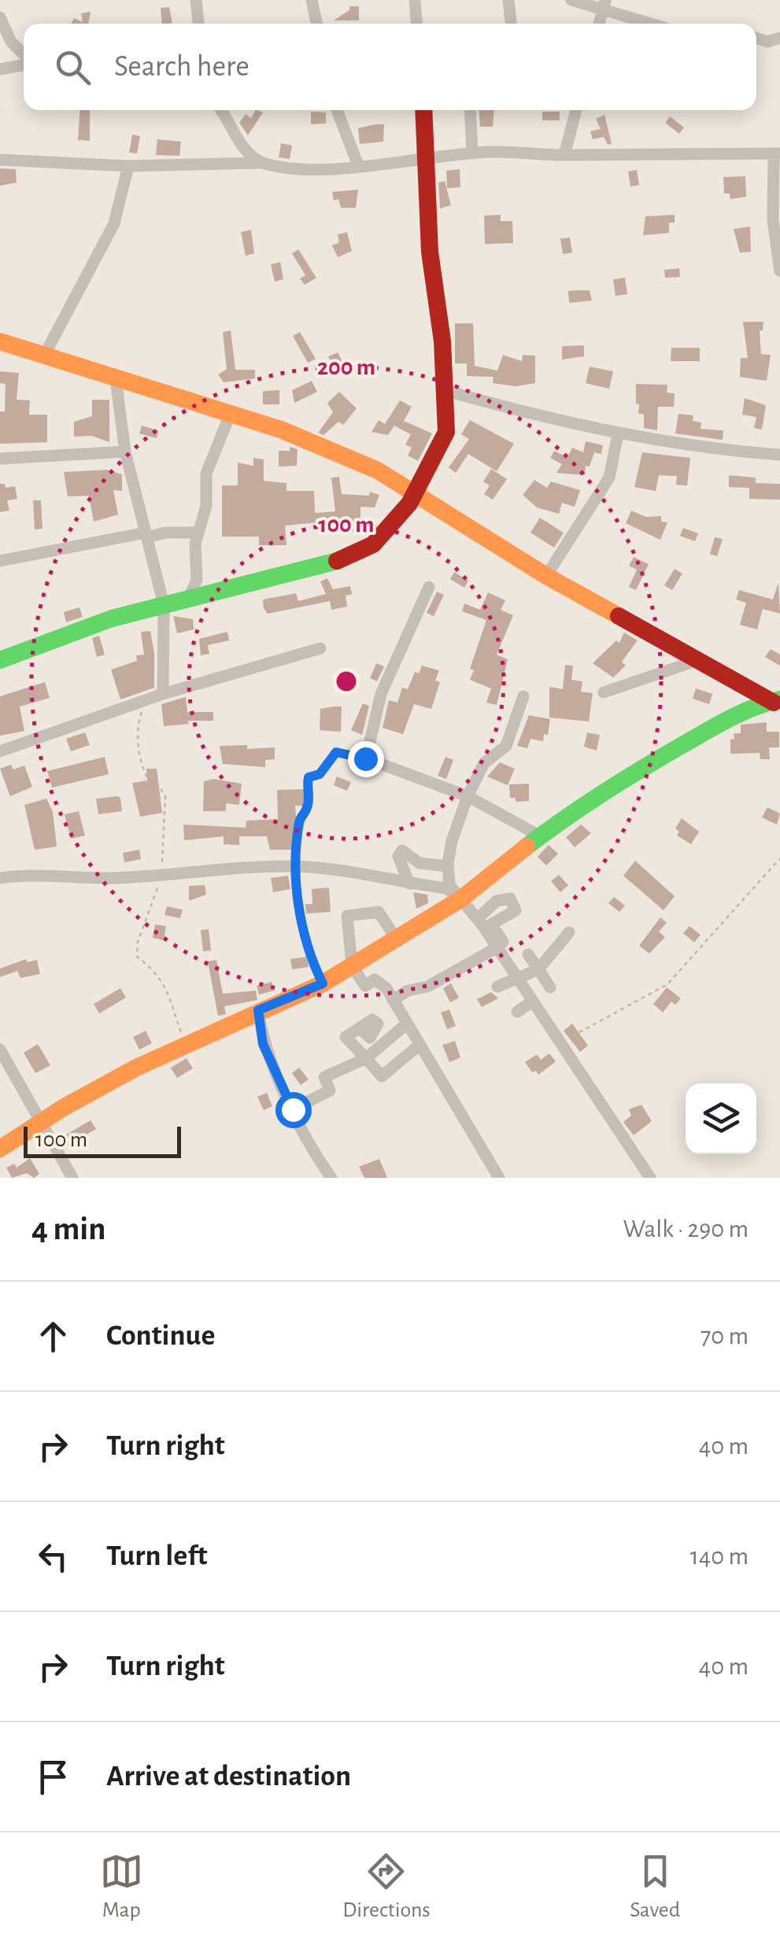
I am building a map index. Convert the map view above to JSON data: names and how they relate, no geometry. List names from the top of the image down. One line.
{"scale_bar":"100 m","page":{"search":"Search here","scale":"100 m","heading":["4 min","Walk · 290 m"],"list":[["Continue","70 m"],["Turn right","40 m"],["Turn left","140 m"],["Turn right","40 m"],"Arrive at destination"],"nav":["Map","Directions","Saved"]},"rings":["200 m","100 m"]}
